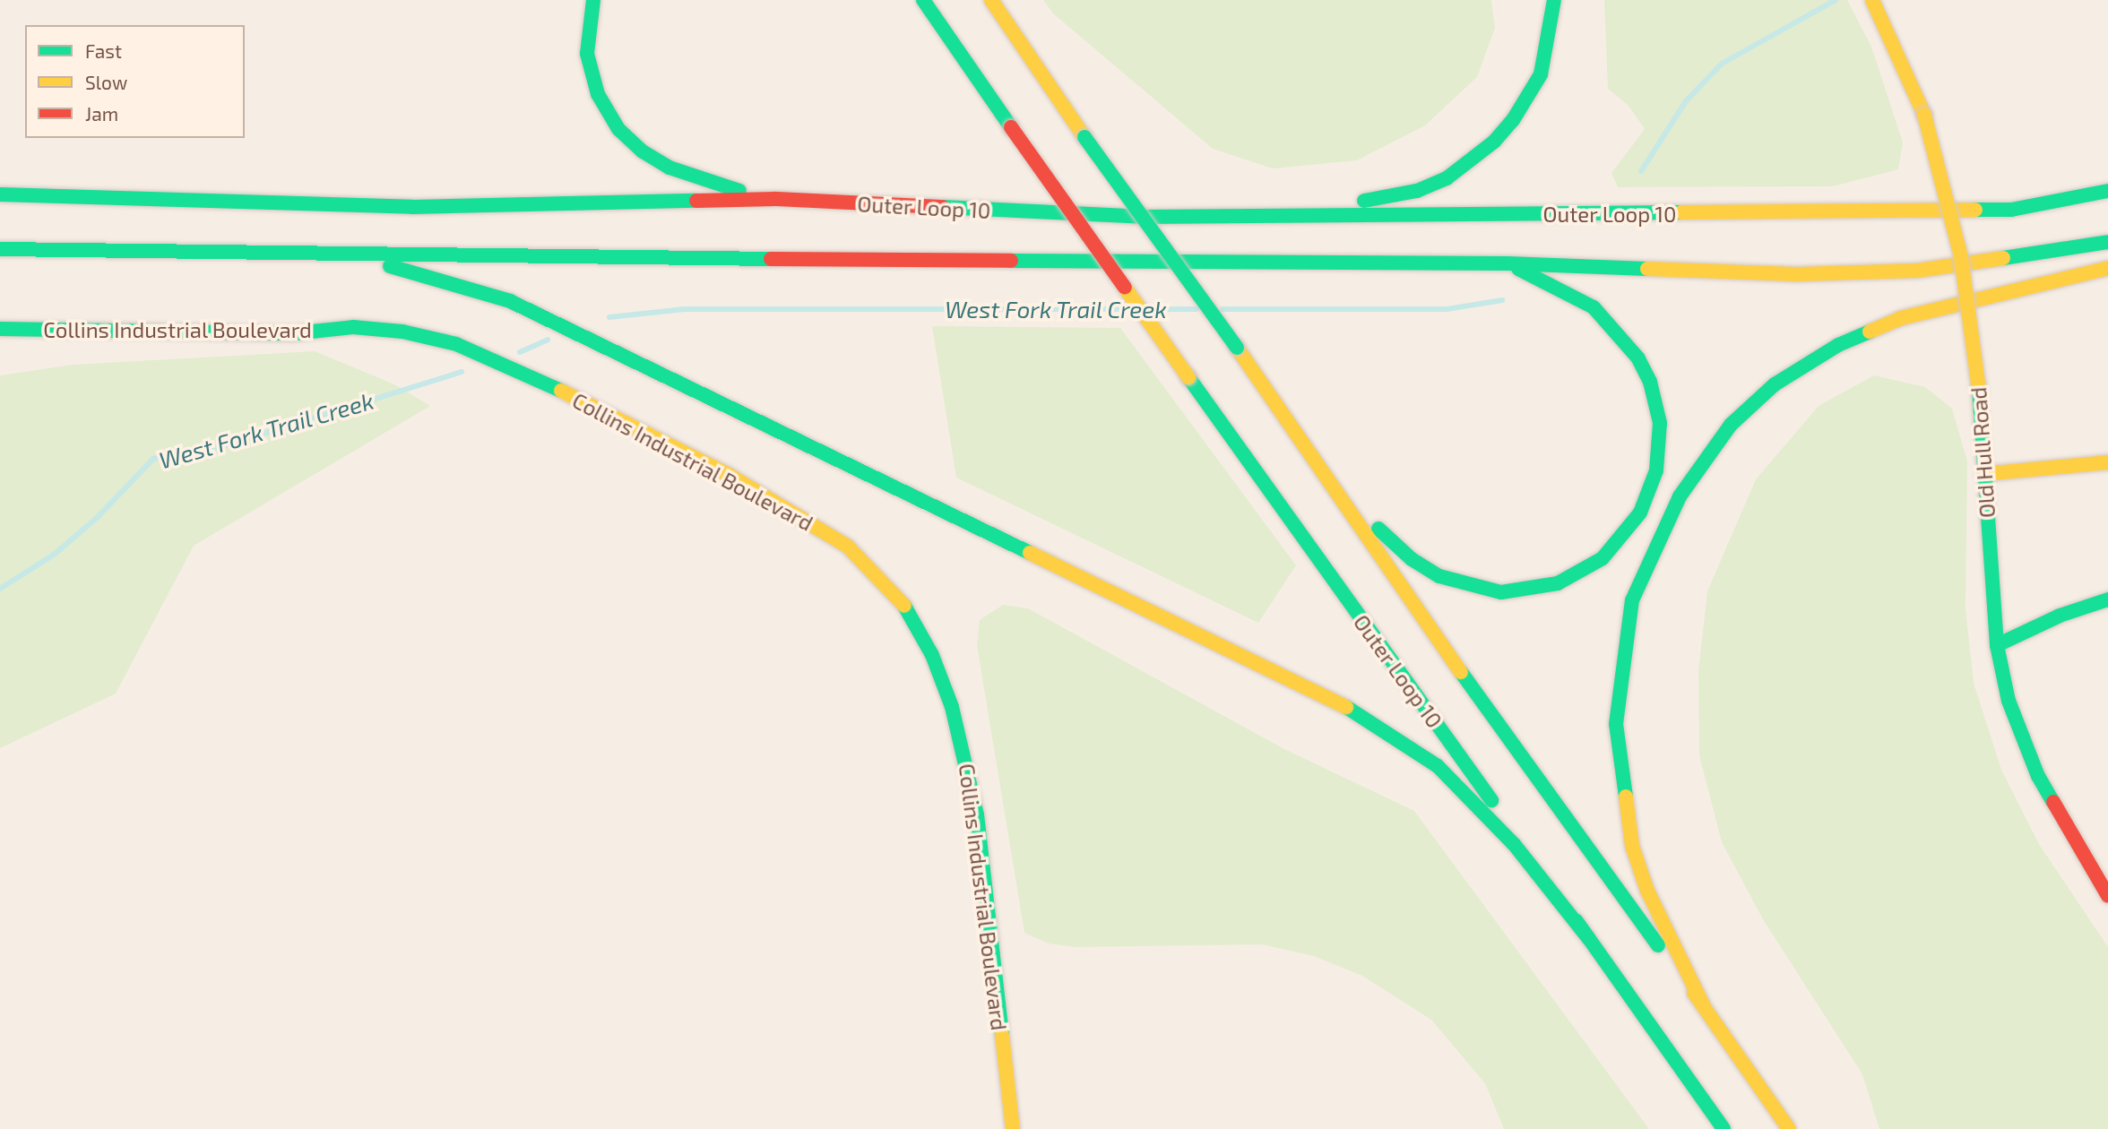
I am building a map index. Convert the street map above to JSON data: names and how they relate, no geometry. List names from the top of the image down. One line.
{"streets":{"main road":["Outer Loop 10","Collins Industrial Boulevard","Old Hull Road"]},"water":["West Fork Trail Creek"],"legend":["Fast","Slow","Jam"]}
